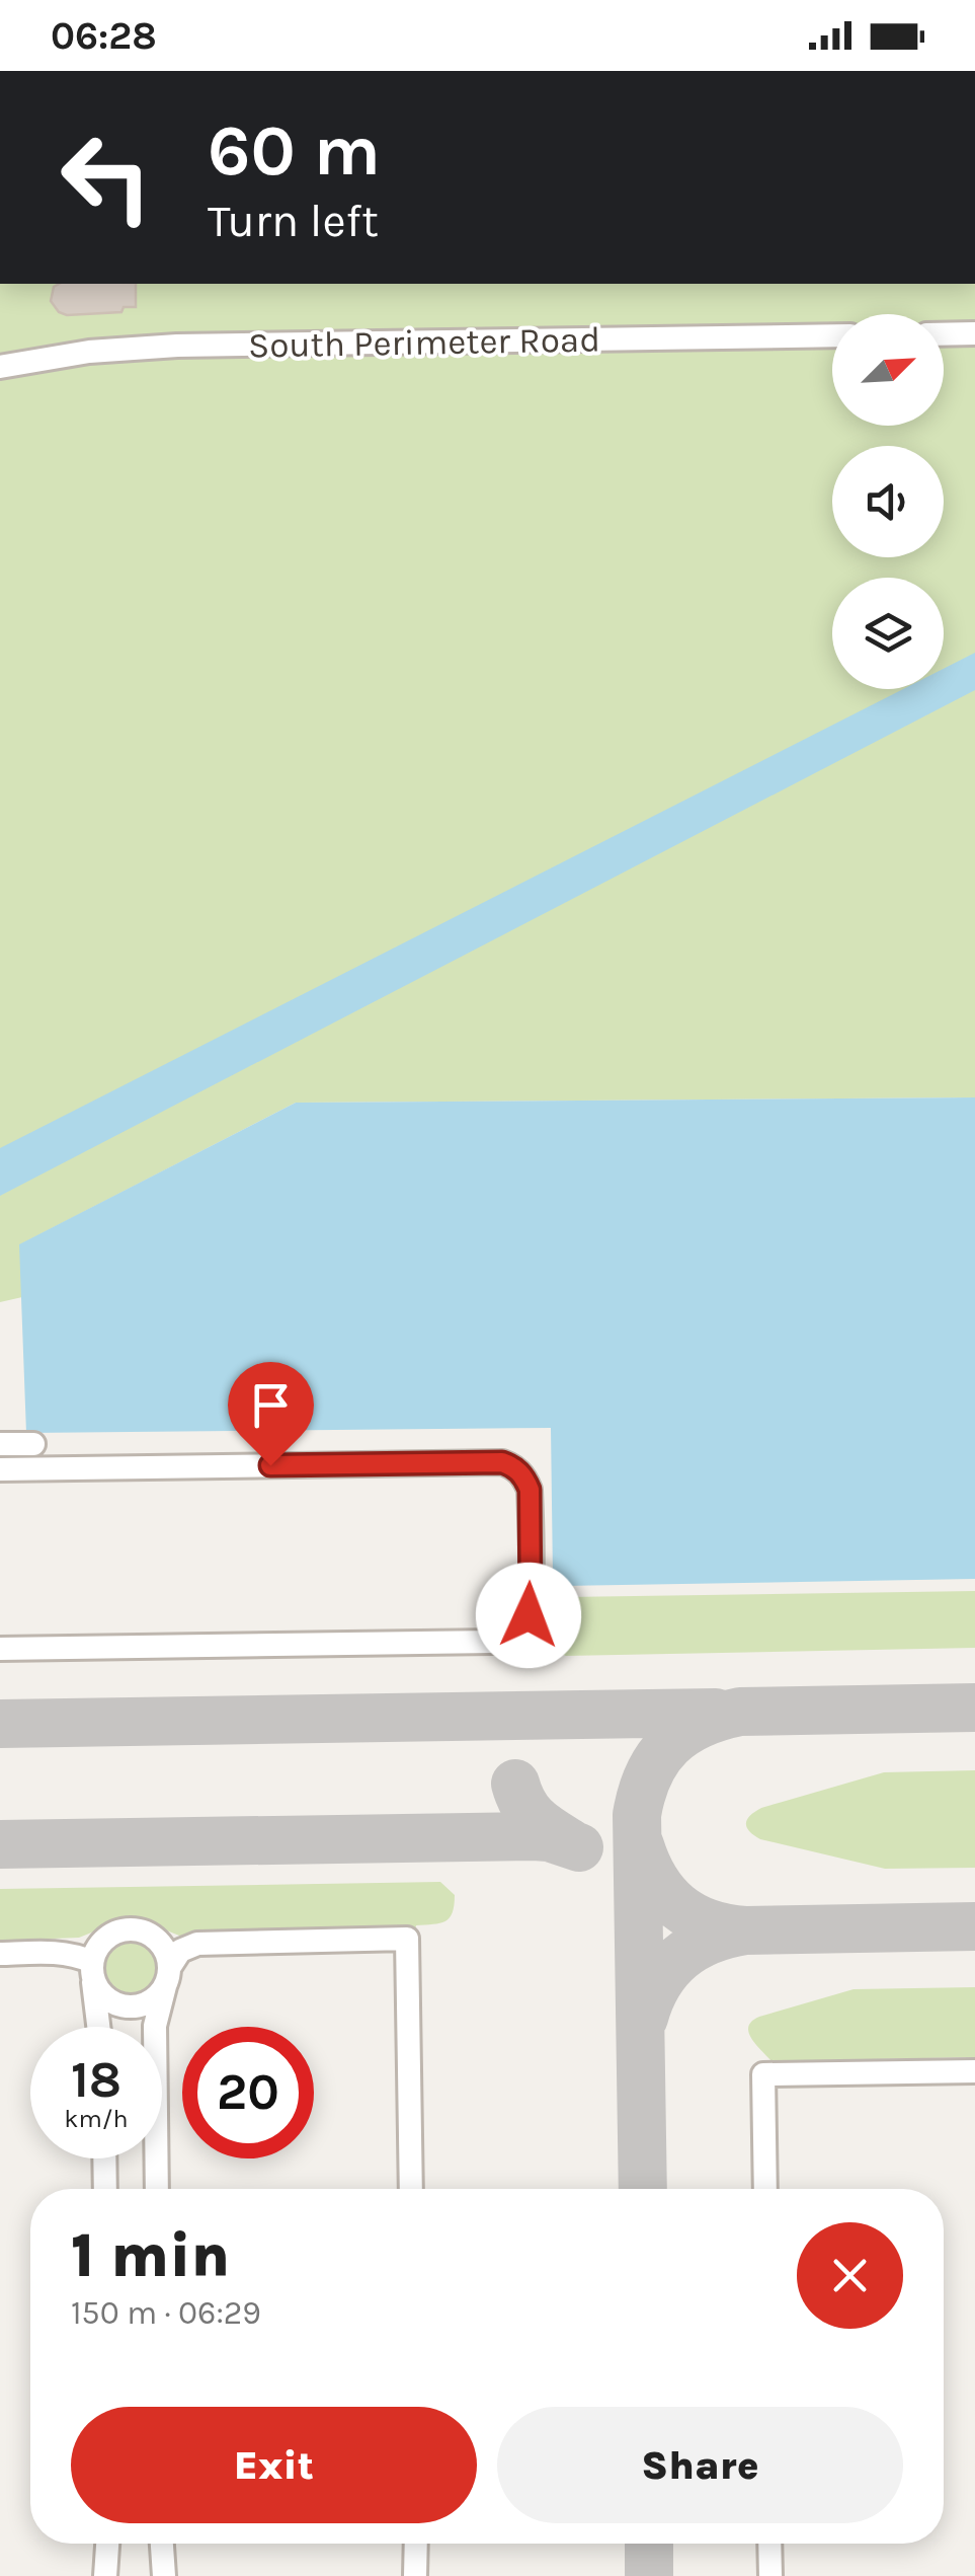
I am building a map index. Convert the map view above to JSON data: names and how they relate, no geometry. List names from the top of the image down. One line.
{"streets":{"lane":["South Perimeter Road"]},"north":"top right","page":{"status":"06:28","turn":["60 m","Turn left"],"speed":"18 km/h","limit":"20","heading":["1 min","150 m · 06:29"],"buttons":["Exit","Share"]}}
